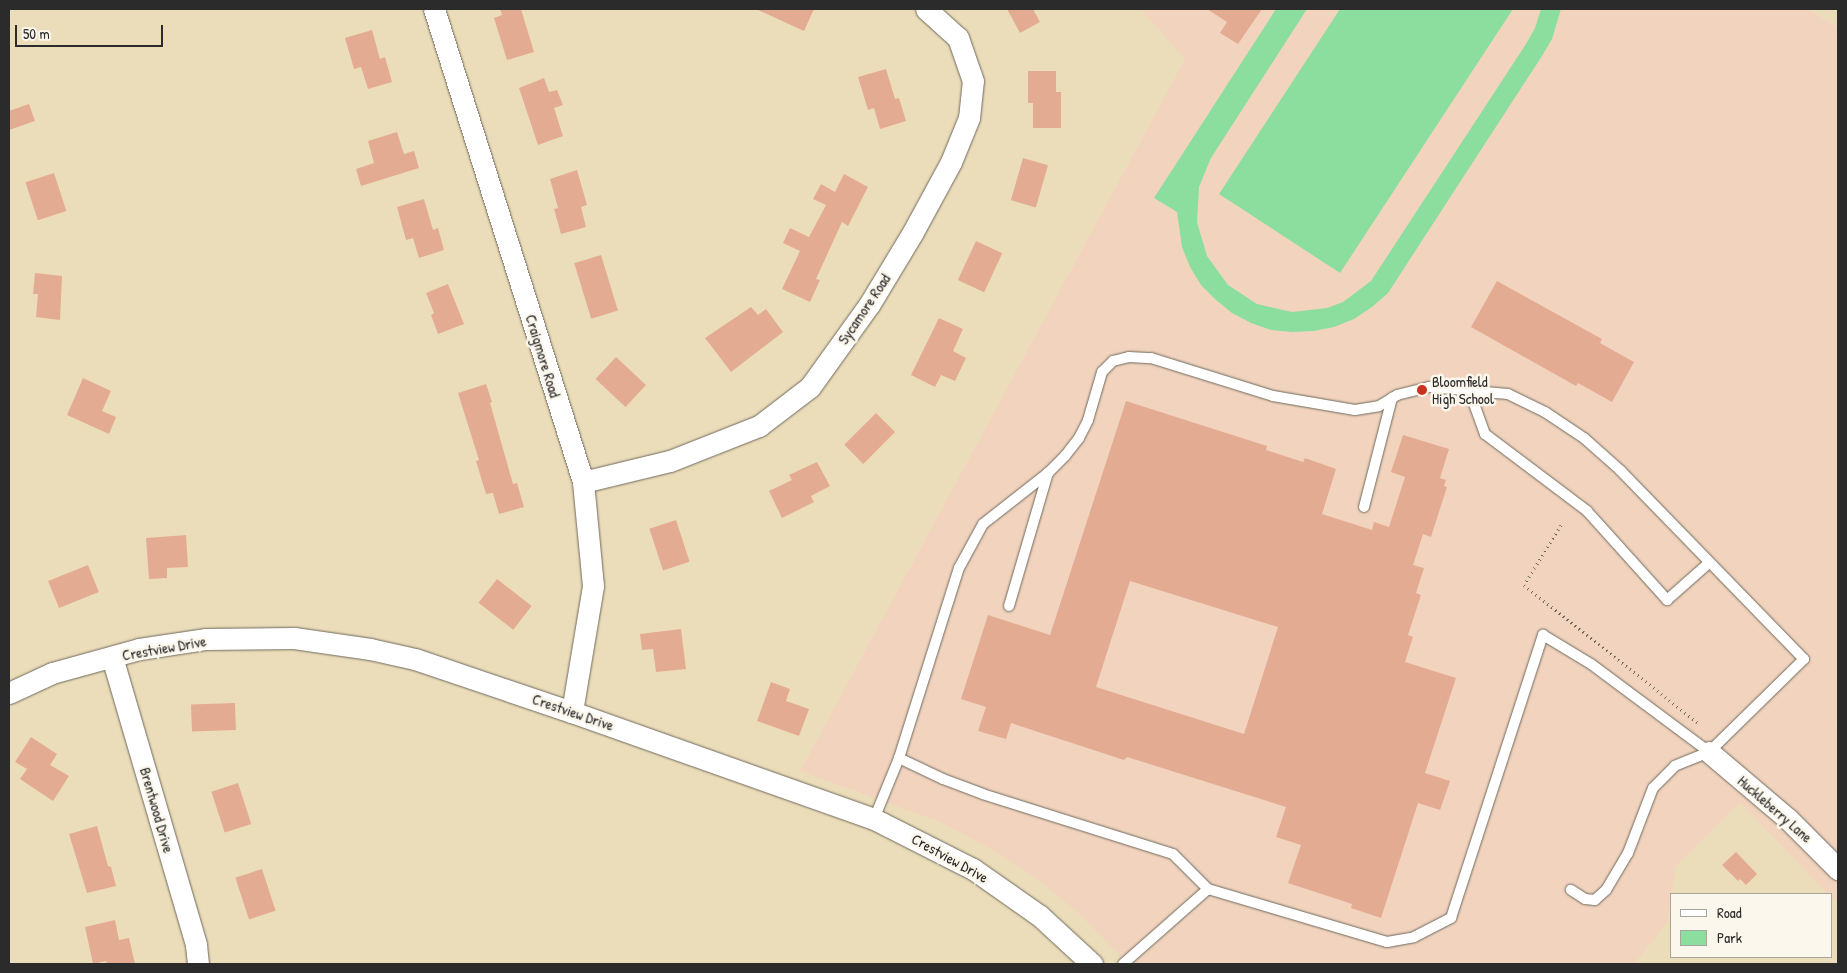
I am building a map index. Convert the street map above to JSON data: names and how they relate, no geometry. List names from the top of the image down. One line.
{"streets":{"street":["Sycamore Road","Craigmore Road","Crestview Drive","Huckleberry Lane","Brentwood Drive"]},"crossings":[["Sycamore Road","Craigmore Road"],["Craigmore Road","Crestview Drive"],["Crestview Drive","Brentwood Drive"]],"places":["Bloomfield High School"],"legend":["Road","Park"],"scale_bar":"50 m"}
